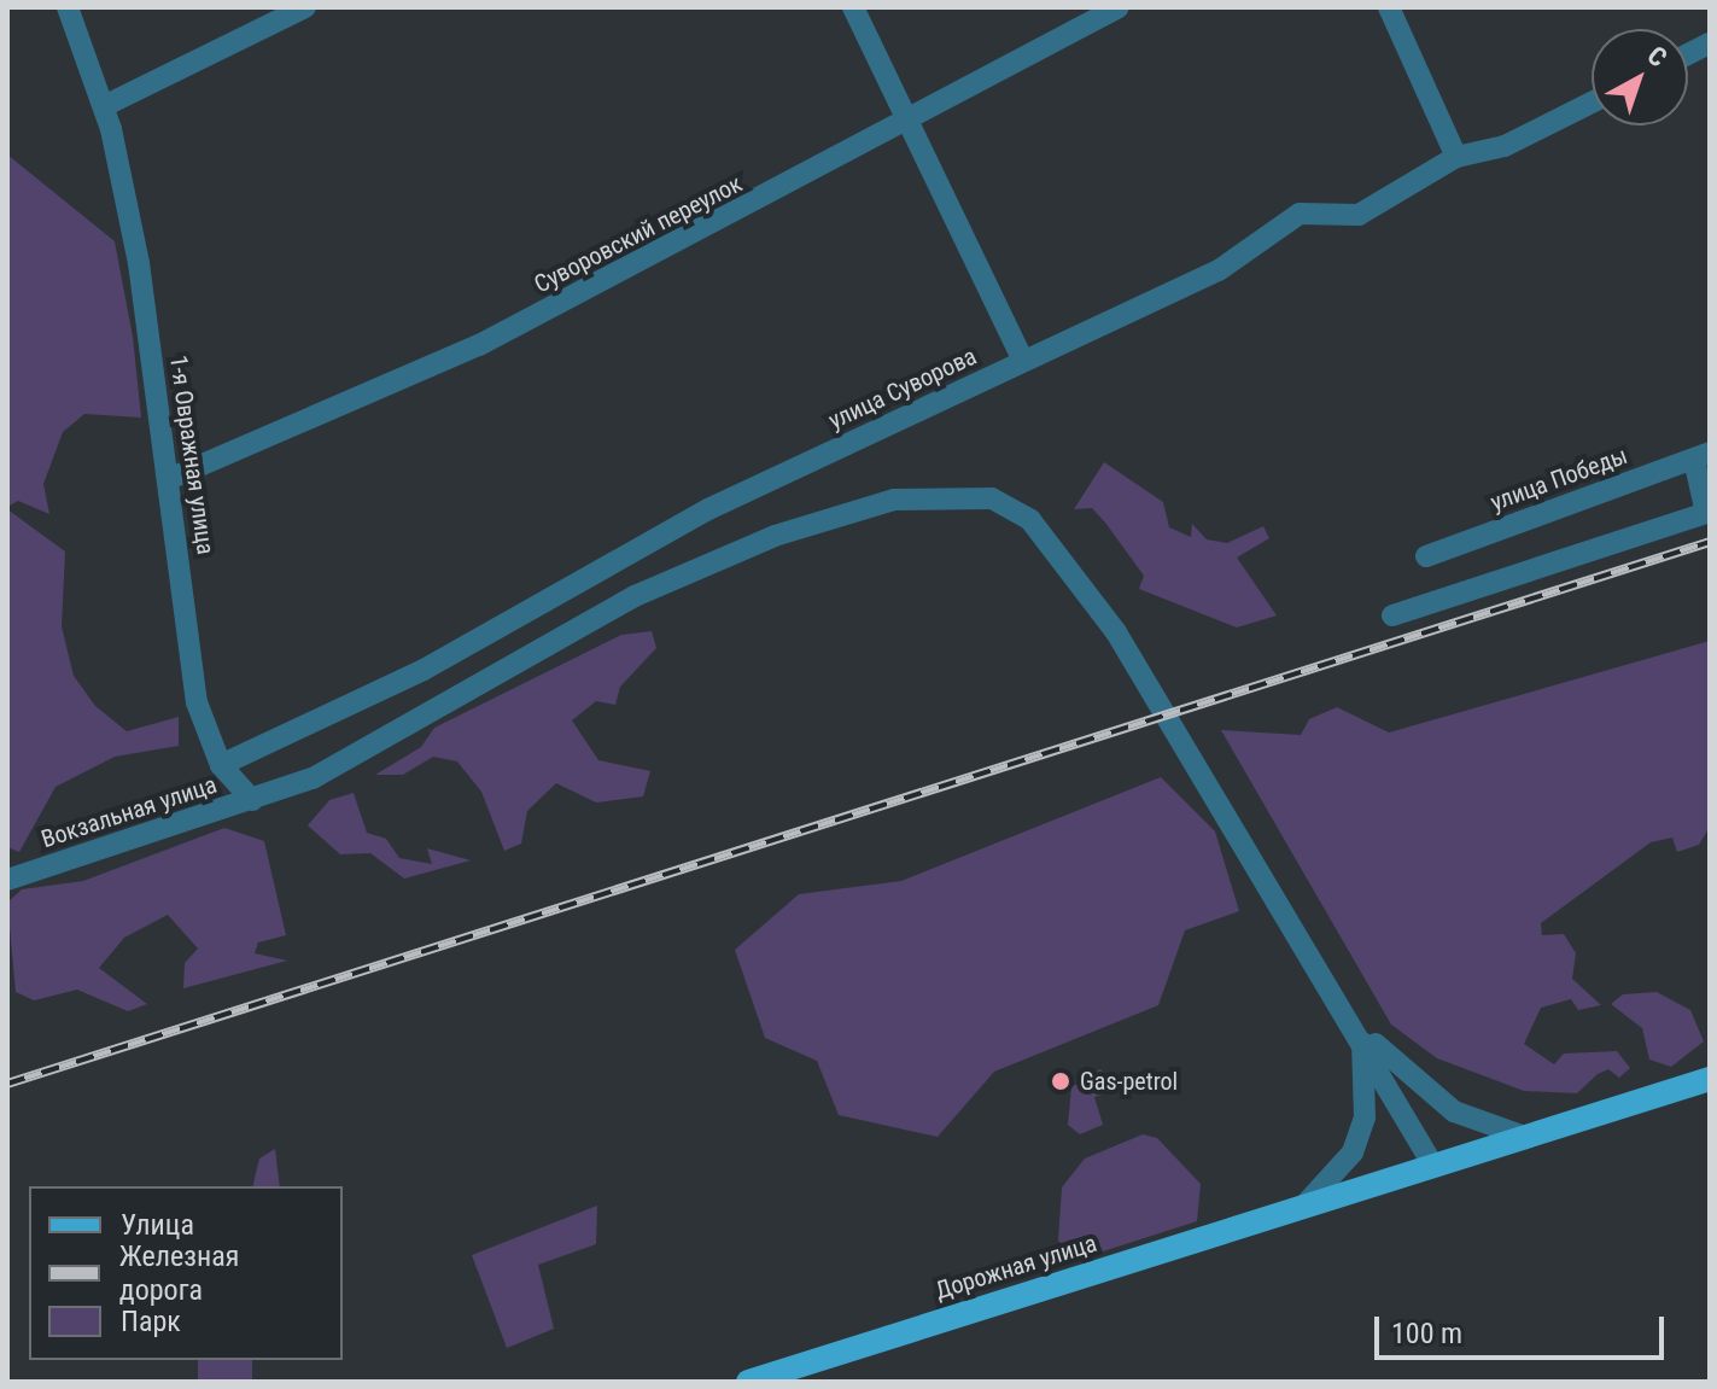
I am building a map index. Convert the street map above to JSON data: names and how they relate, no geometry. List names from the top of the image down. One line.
{"streets":{"main road":["Дорожная улица"],"street":["Суворовский переулок","улица Суворова","1-я Овражная улица","улица Победы","Вокзальная улица"]},"crossings":[["Суворовский переулок","1-я Овражная улица"],["улица Суворова","1-я Овражная улица"],["1-я Овражная улица","Вокзальная улица"]],"places":["Gas-petrol"],"legend":["Улица","Железная дорога","Парк"],"scale_bar":"100 m","north":"top right"}
